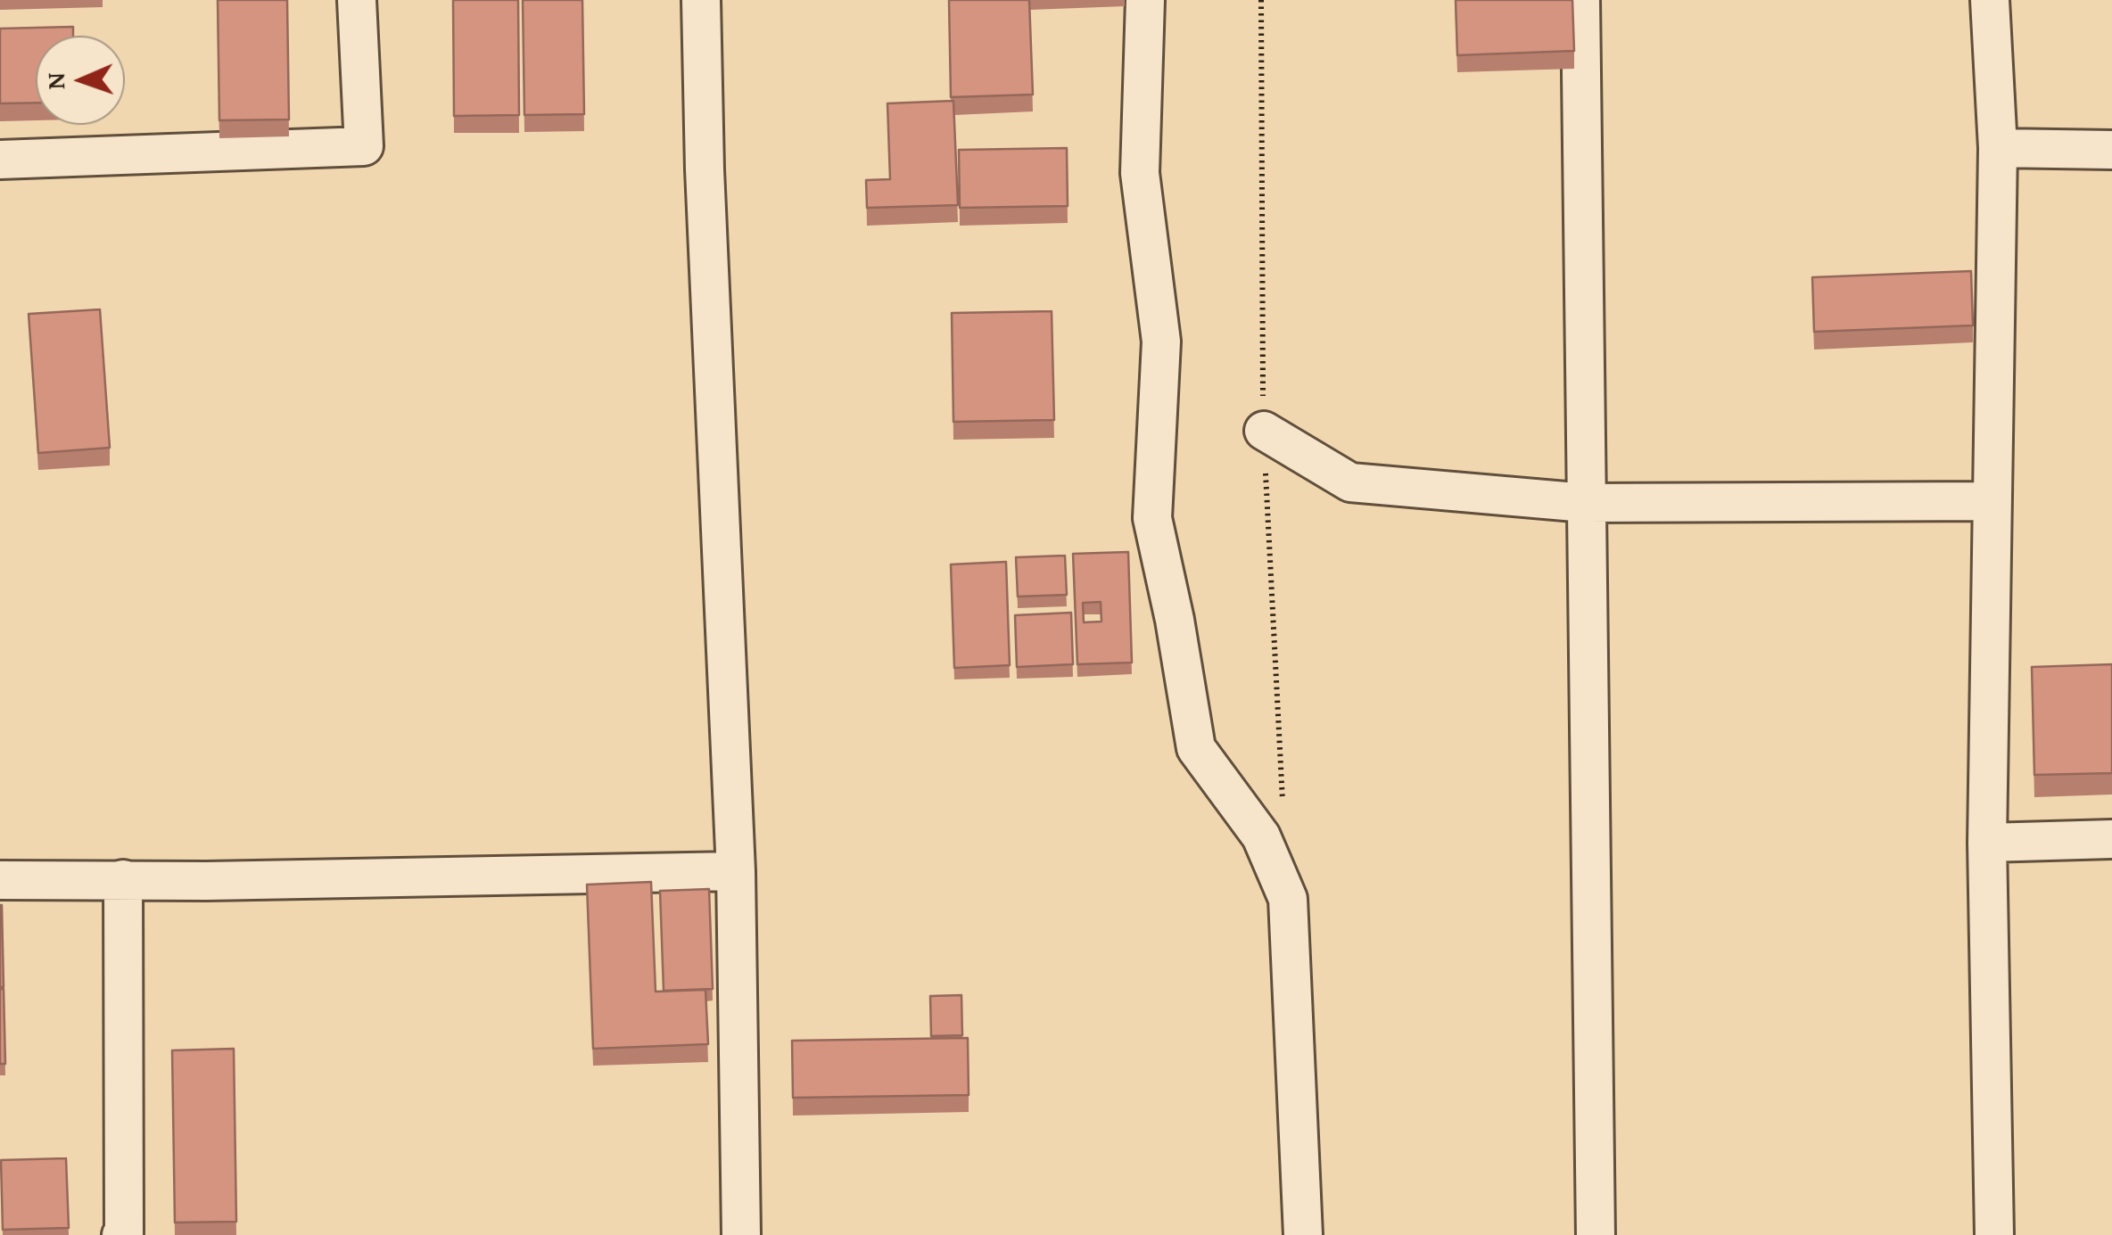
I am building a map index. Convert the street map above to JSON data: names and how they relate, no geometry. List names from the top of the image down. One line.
{"north":"left"}
